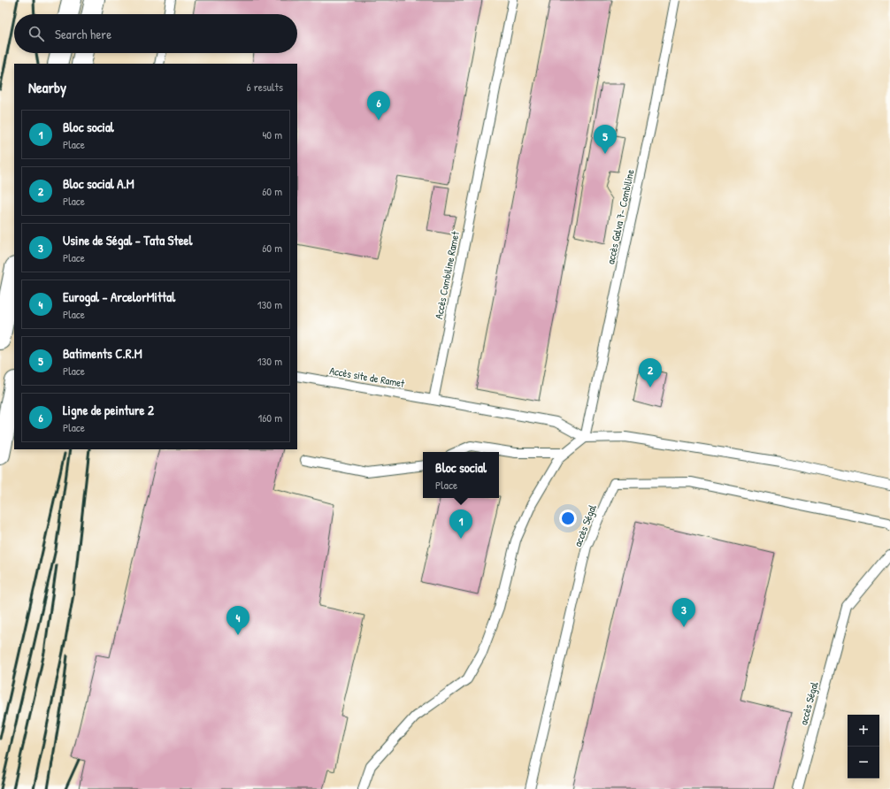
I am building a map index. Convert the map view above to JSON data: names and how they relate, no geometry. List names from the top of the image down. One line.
{"streets":{"lane":["accès Galva 7- Combiline","Accès Combiline Ramet","Accès site de Ramet","accès Ségal"]},"crossings":[["Accès Combiline Ramet","Accès site de Ramet"]],"page":{"search":"Search here","heading":["Nearby","6 results"],"pins":["6","5","2","1","3","4"],"list":[{"mark":"1","name":"Bloc social","note":"Place","value":"40 m"},{"mark":"2","name":"Bloc social A.M","note":"Place","value":"60 m"},{"mark":"3","name":"Usine de Ségal - Tata Steel","note":"Place","value":"60 m"},{"mark":"4","name":"Eurogal - ArcelorMittal","note":"Place","value":"130 m"},{"mark":"5","name":"Batiments C.R.M","note":"Place","value":"130 m"},{"mark":"6","name":"Ligne de peinture 2","note":"Place","value":"160 m"}],"popup":["Bloc social","Place"],"map_buttons":["+","−"]}}
